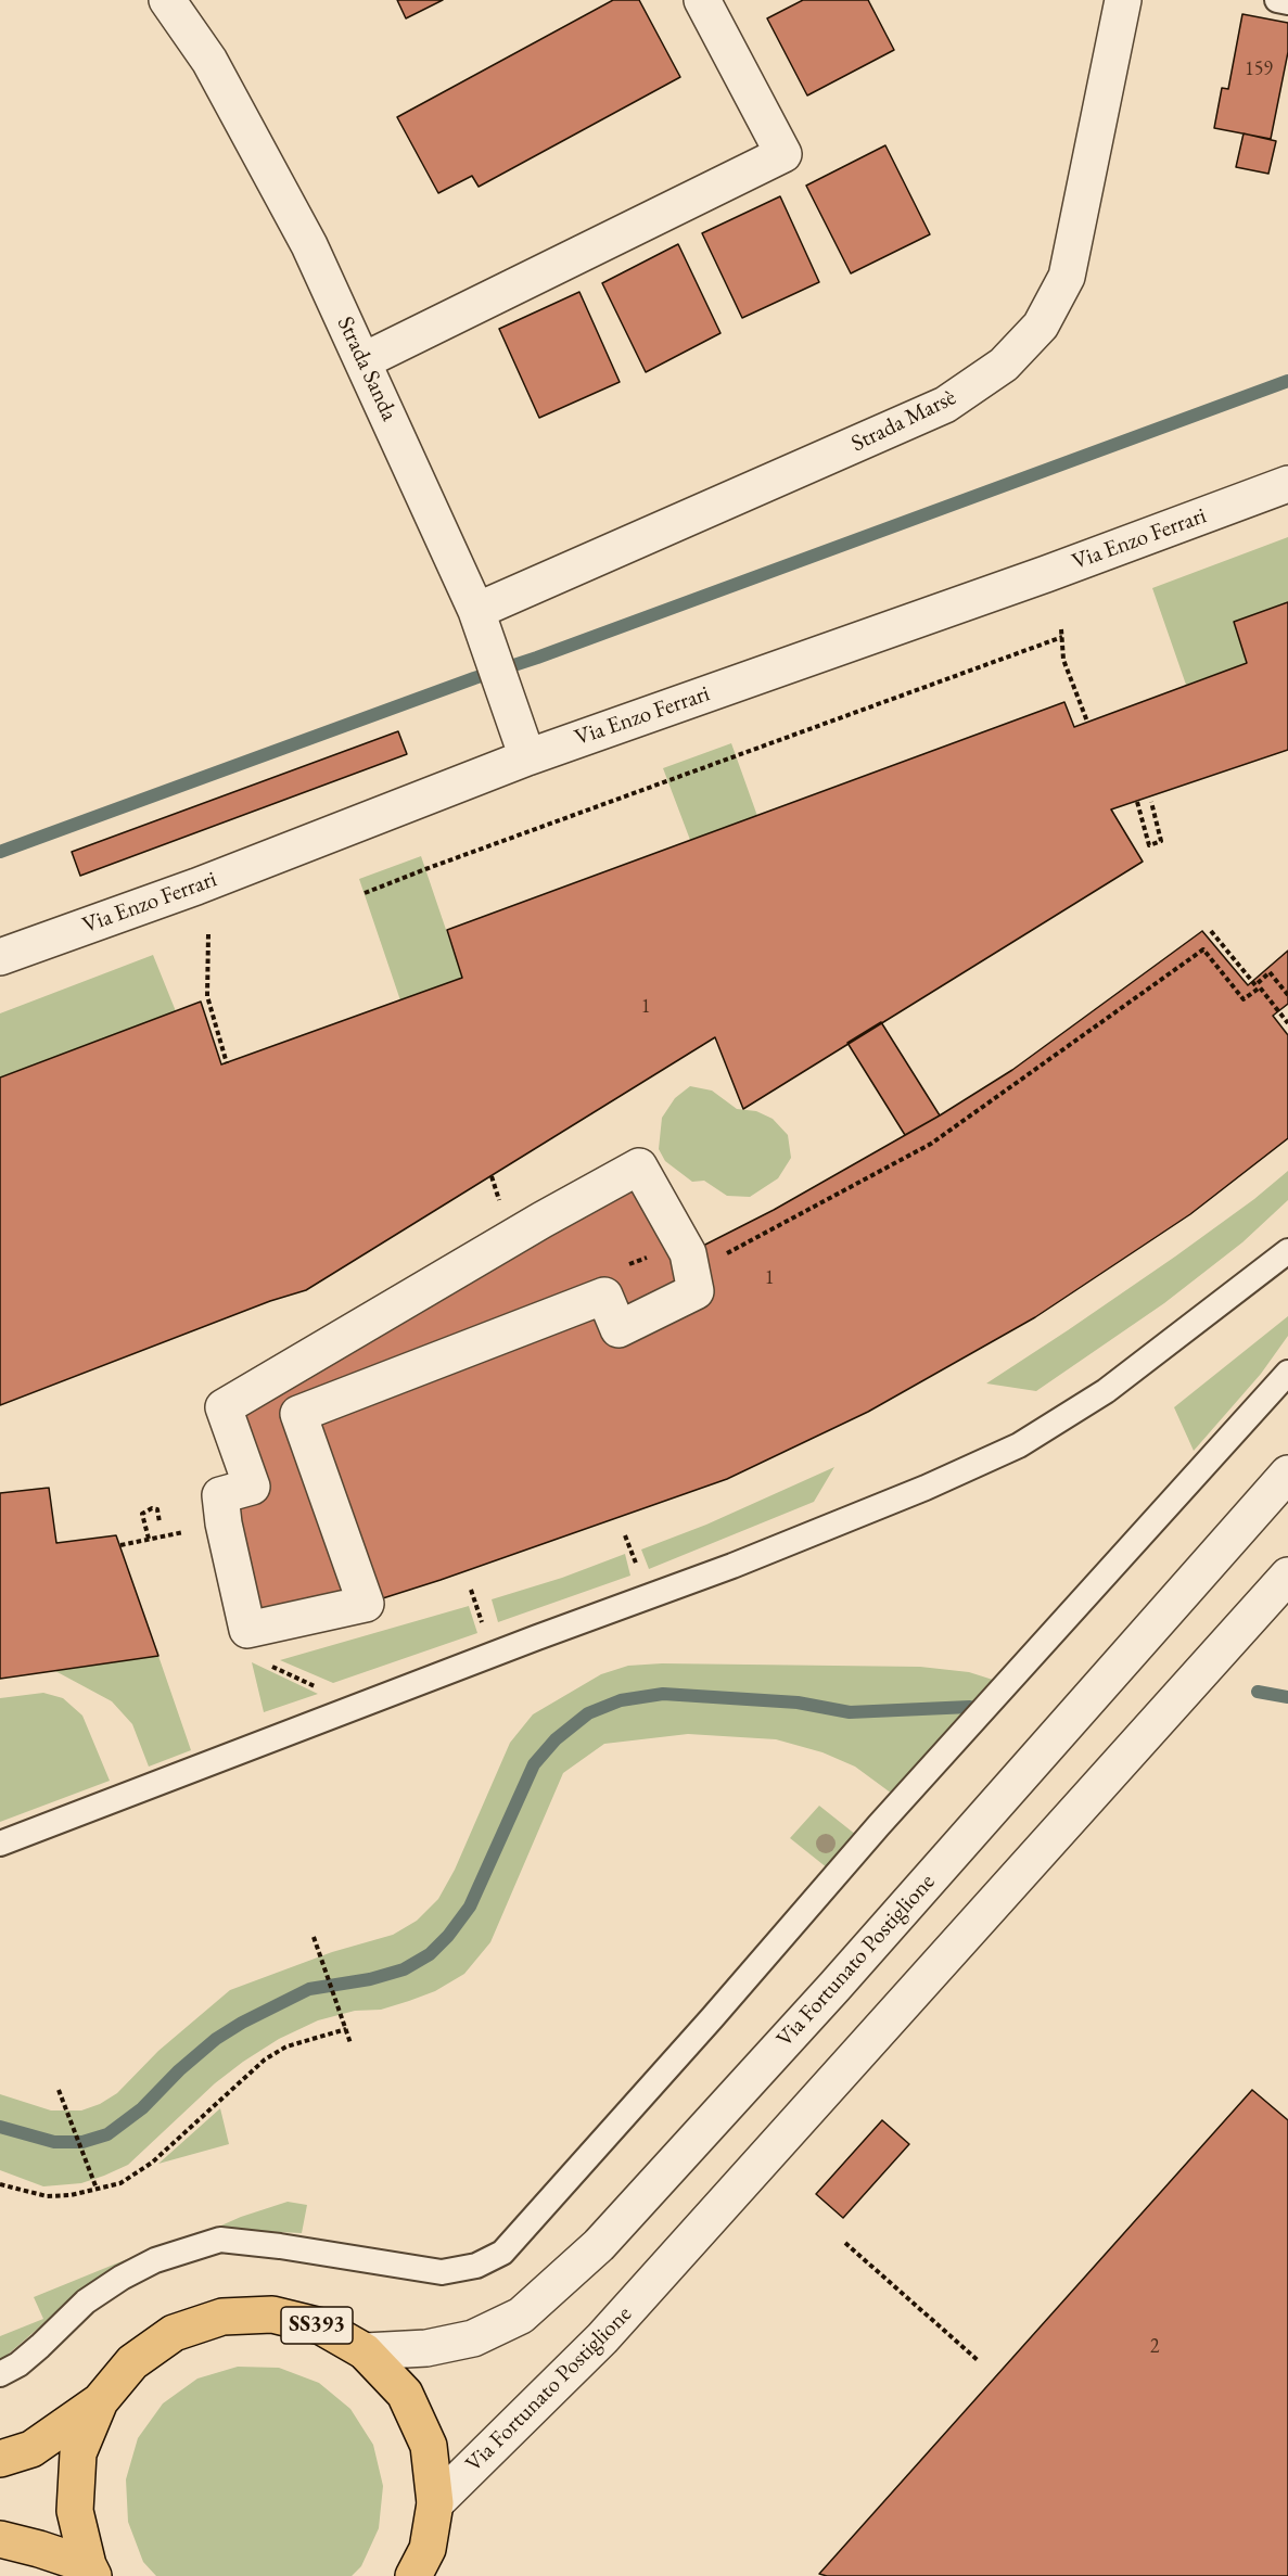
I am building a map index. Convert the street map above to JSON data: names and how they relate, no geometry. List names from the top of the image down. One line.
{"streets":{"main road":["SS393"],"street":["Strada Sanda","Strada Marsè","Via Enzo Ferrari","Via Fortunato Postiglione"]},"crossings":[["Strada Sanda","Strada Marsè"],["Strada Sanda","Via Enzo Ferrari"],["Via Fortunato Postiglione","SS393"]],"house_numbers":["159","1","1","2"]}
